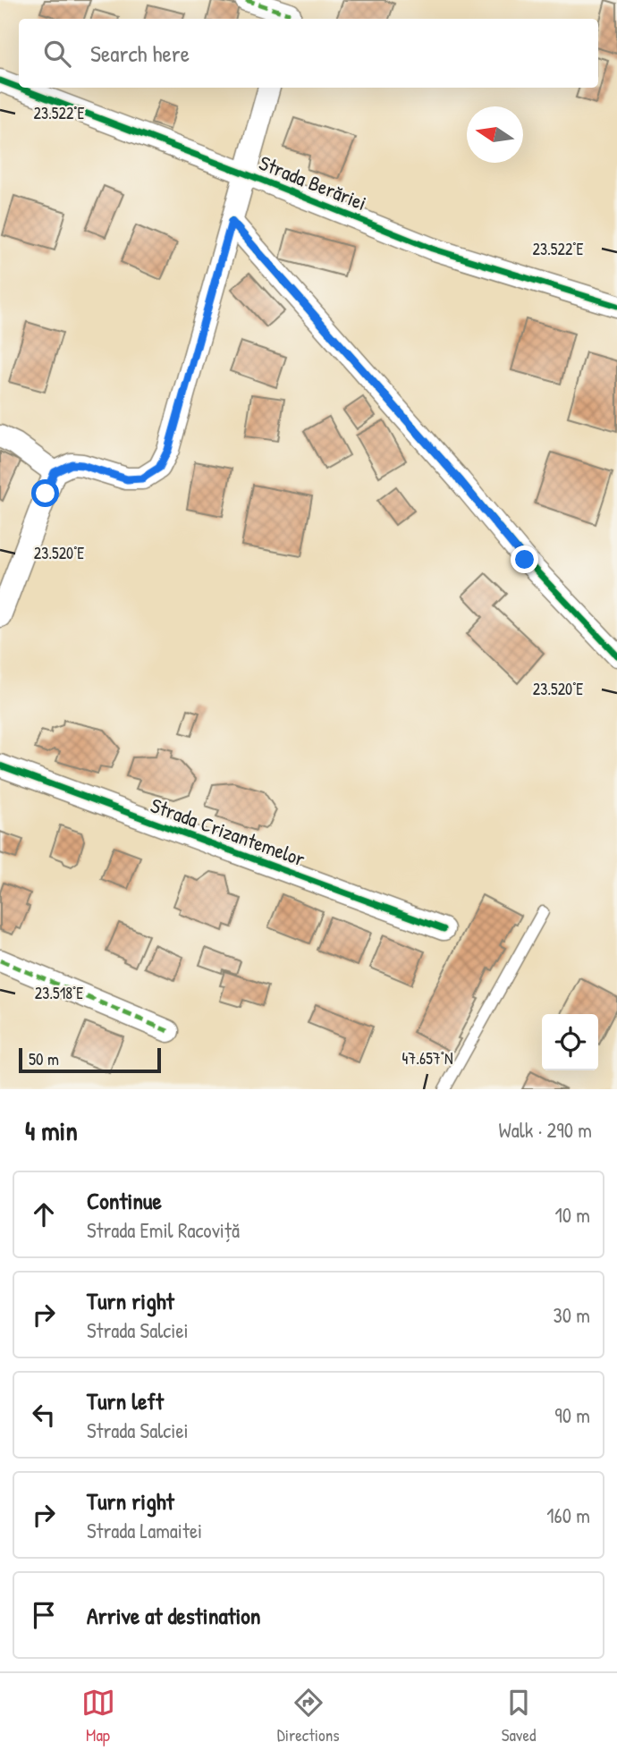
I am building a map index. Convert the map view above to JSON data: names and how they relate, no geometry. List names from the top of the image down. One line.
{"streets":{"street":["Strada Berăriei","Strada Crizantemelor"]},"scale_bar":"50 m","north":"left","page":{"search":"Search here","scale":"50 m","heading":["4 min","Walk · 290 m"],"list":[["Continue","Strada Emil Racoviță","10 m"],["Turn right","Strada Salciei","30 m"],["Turn left","Strada Salciei","90 m"],["Turn right","Strada Lamaitei","160 m"],"Arrive at destination"],"nav":["Map","Directions","Saved"]},"coordinates":["23.522°E","23.520°E","23.518°E","47.657°N"]}
